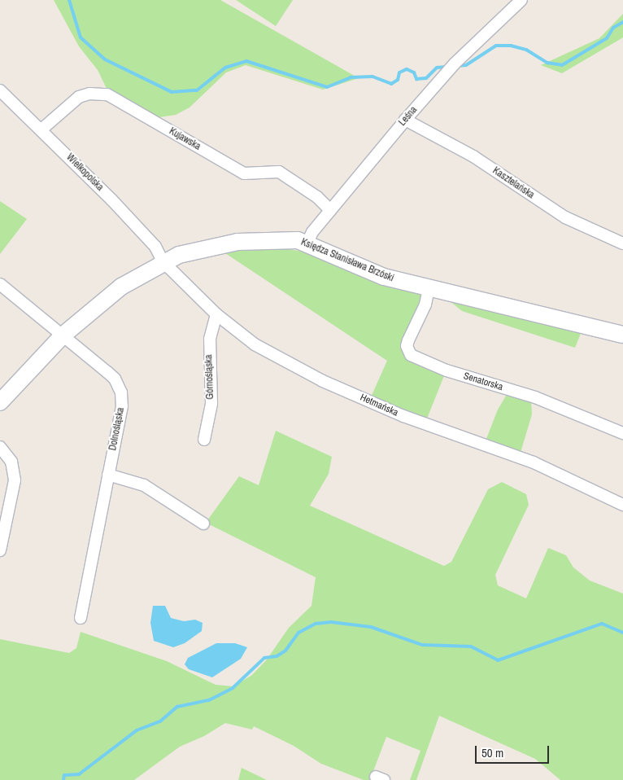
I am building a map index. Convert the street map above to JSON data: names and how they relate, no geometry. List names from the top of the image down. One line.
{"streets":{"street":["Leśna","Kujawska","Wielkopolska","Kasztelańska","Księdza Stanisława Brzóski","Górnośląska","Senatorska","Hetmańska","Dolnośląska"]},"crossings":[["Leśna","Kujawska"],["Leśna","Kasztelańska"],["Leśna","Księdza Stanisława Brzóski"],["Kujawska","Wielkopolska"],["Wielkopolska","Księdza Stanisława Brzóski"],["Wielkopolska","Hetmańska"],["Księdza Stanisława Brzóski","Senatorska"],["Księdza Stanisława Brzóski","Hetmańska"],["Księdza Stanisława Brzóski","Dolnośląska"],["Górnośląska","Hetmańska"]],"scale_bar":"50 m"}
